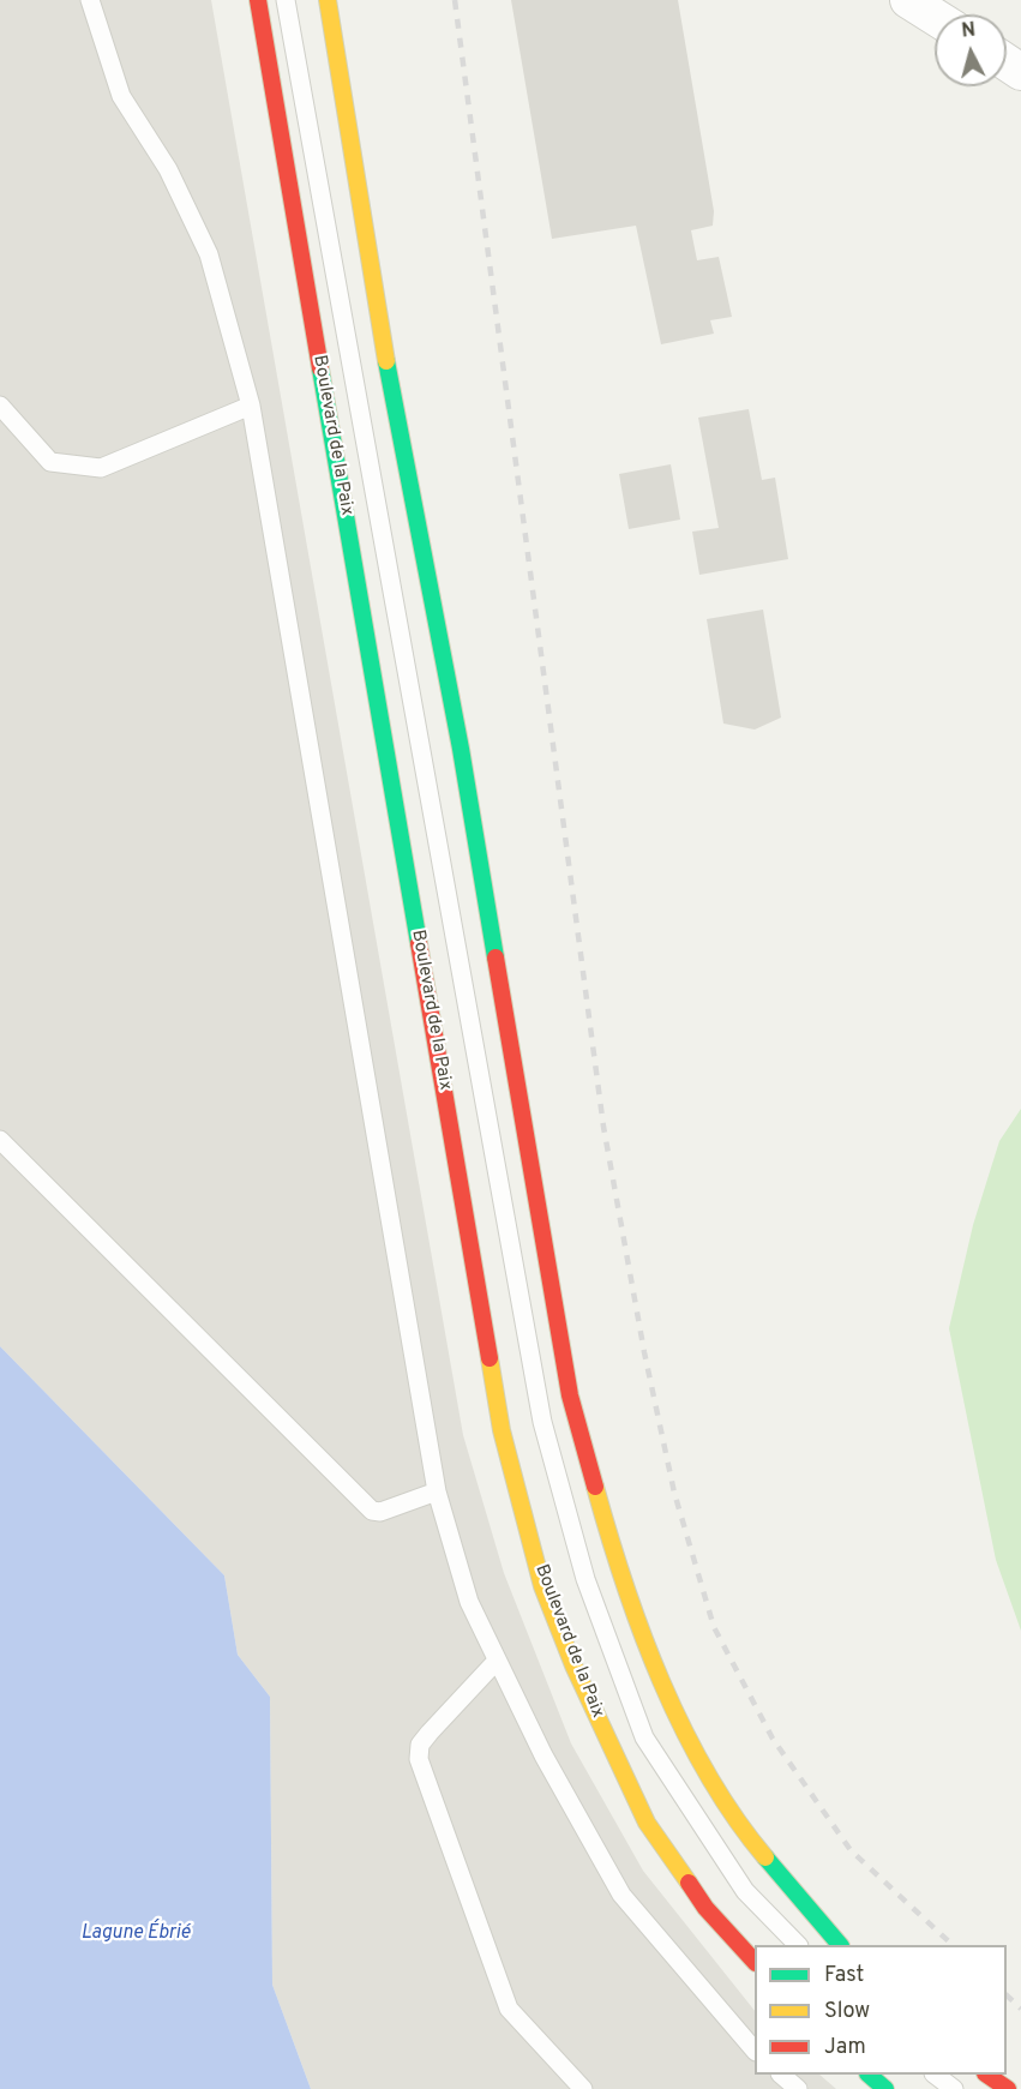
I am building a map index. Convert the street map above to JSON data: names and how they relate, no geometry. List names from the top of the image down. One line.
{"streets":{"main road":["Boulevard de la Paix"]},"water":["Lagune Ébrié"],"legend":["Fast","Slow","Jam"],"north":"top"}
